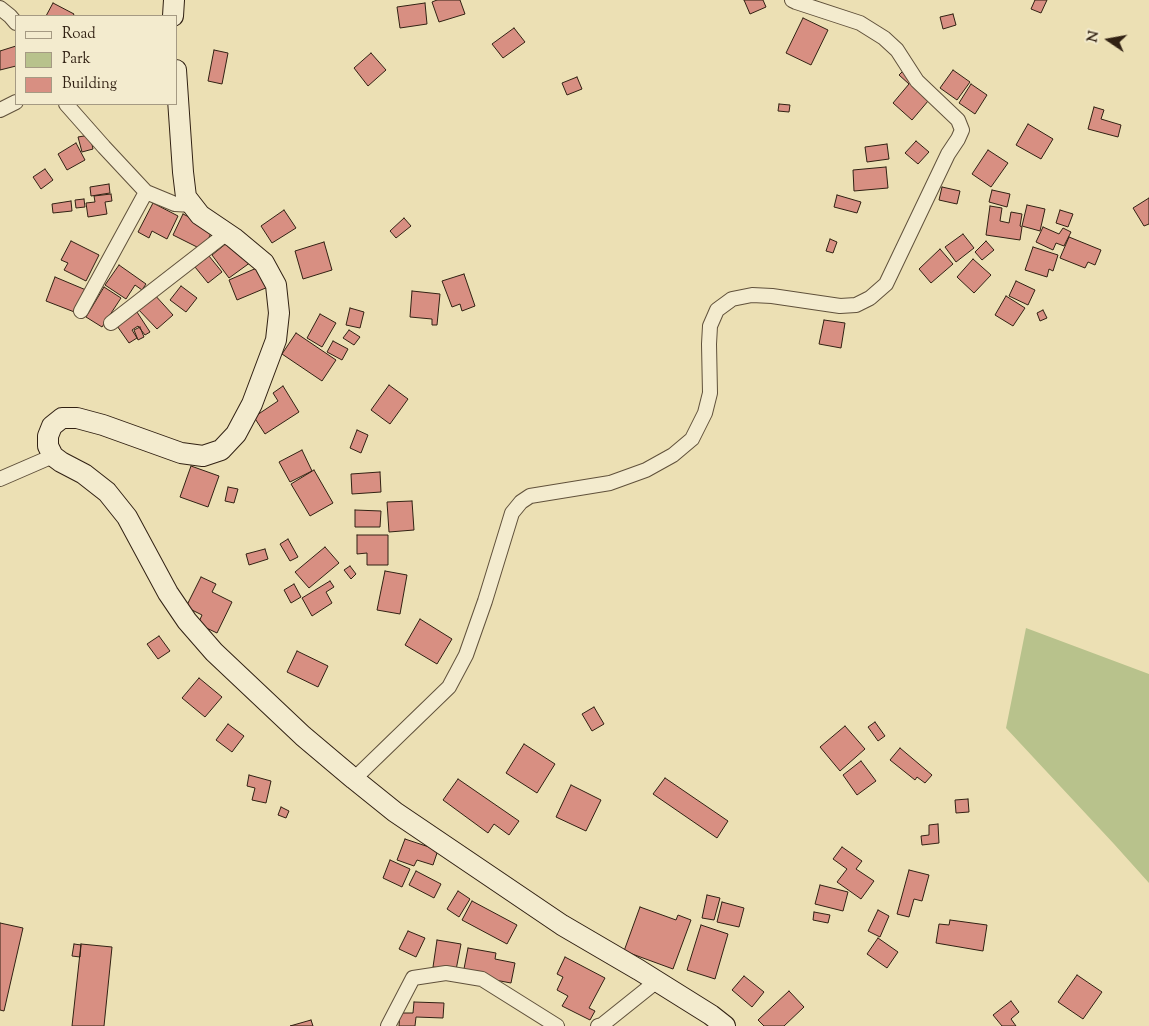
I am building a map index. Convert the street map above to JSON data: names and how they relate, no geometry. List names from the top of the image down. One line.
{"legend":["Road","Park","Building"],"north":"left"}
